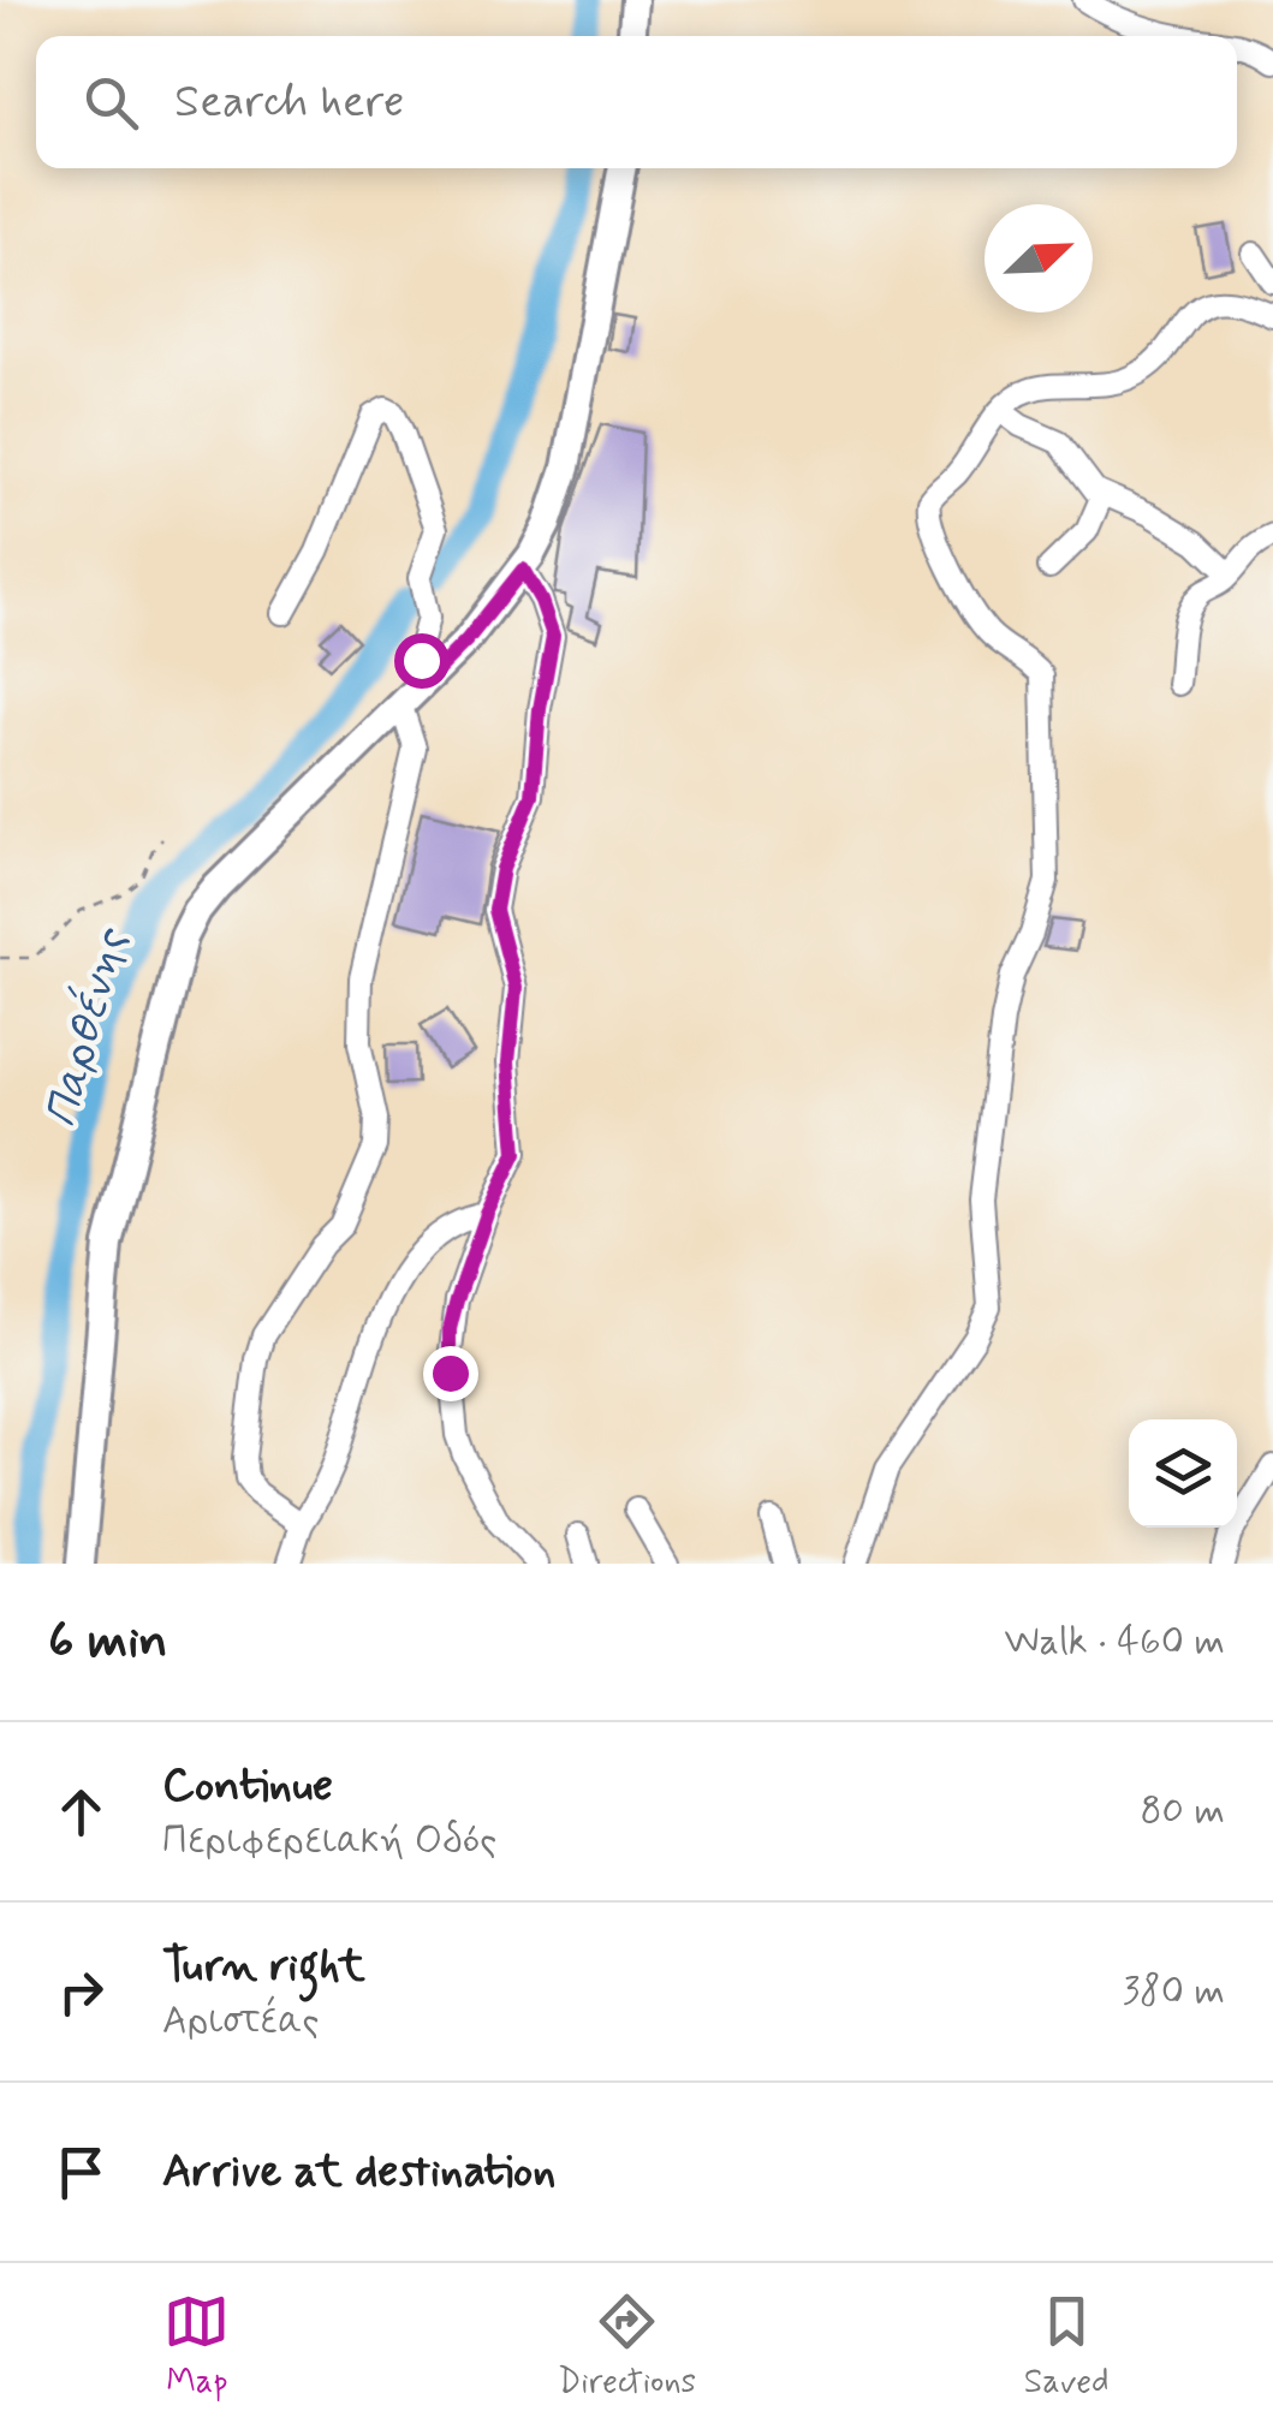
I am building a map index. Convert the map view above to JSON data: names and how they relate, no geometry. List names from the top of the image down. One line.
{"water":["Παρθένης"],"north":"top right","page":{"search":"Search here","heading":["6 min","Walk · 460 m"],"list":[["Continue","Περιφερειακή Οδός","80 m"],["Turn right","Αριστέας","380 m"],"Arrive at destination"],"nav":["Map","Directions","Saved"]}}
